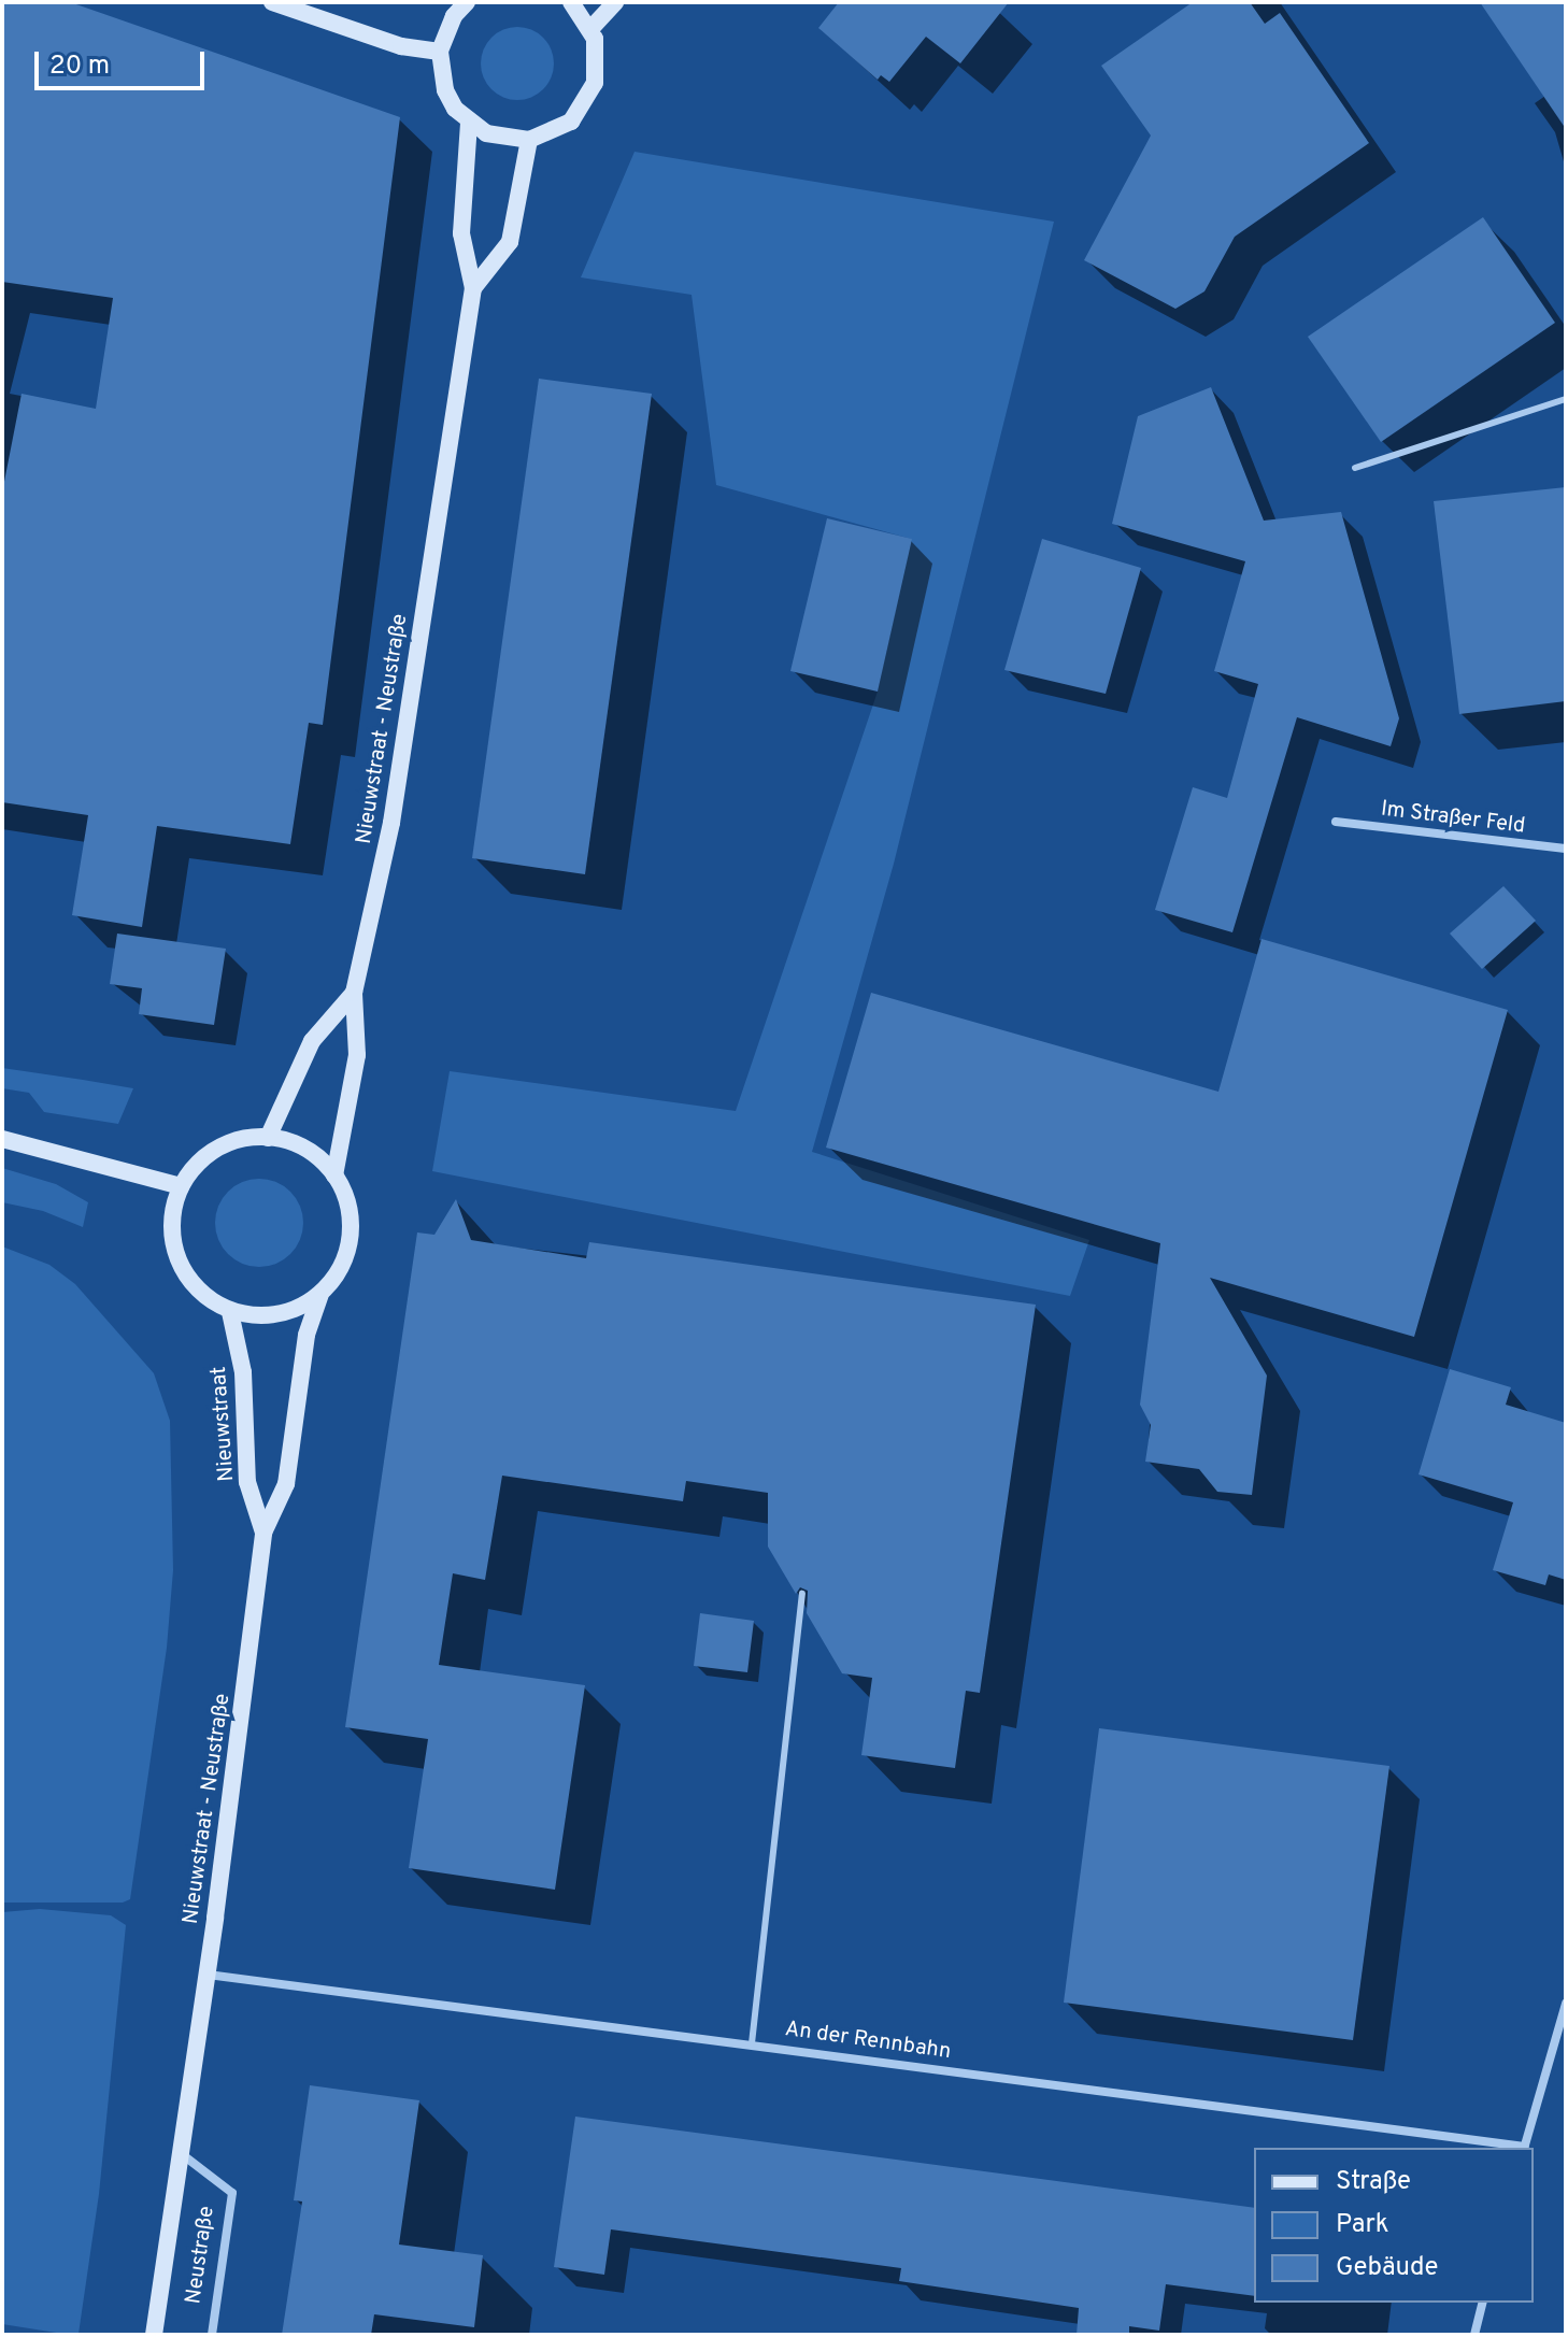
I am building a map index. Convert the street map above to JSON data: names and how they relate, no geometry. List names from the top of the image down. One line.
{"streets":{"main road":["Nieuwstraat - Neustraße","Nieuwstraat"],"street":["Im Straßer Feld","An der Rennbahn","Neustraße"]},"crossings":[["Nieuwstraat - Neustraße","Nieuwstraat"],["Nieuwstraat - Neustraße","An der Rennbahn"],["Nieuwstraat - Neustraße","Neustraße"]],"legend":["Straße","Park","Gebäude"],"scale_bar":"20 m"}
